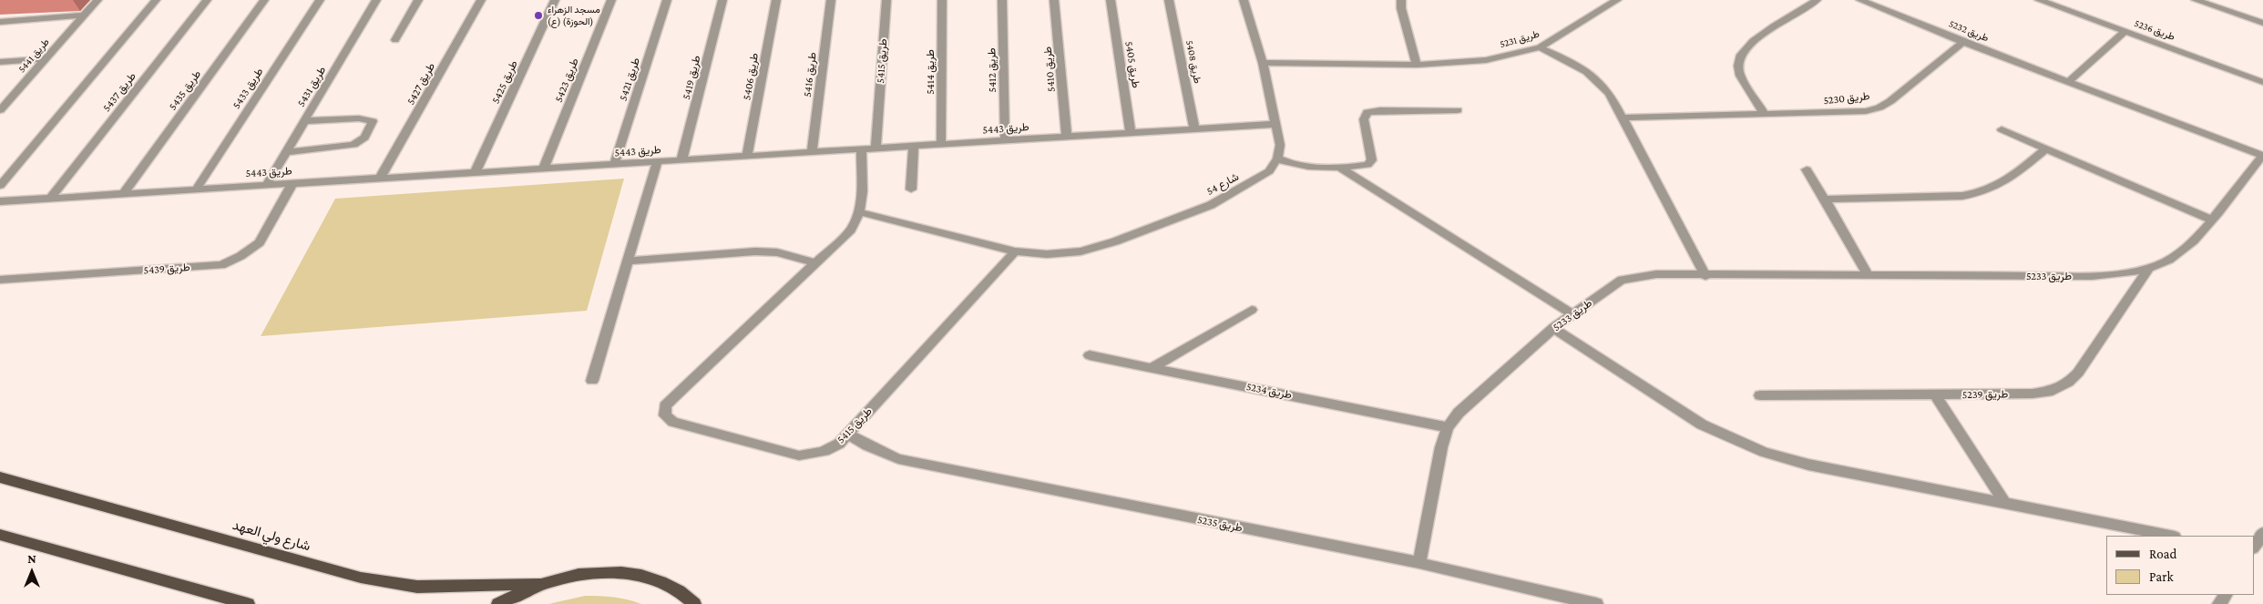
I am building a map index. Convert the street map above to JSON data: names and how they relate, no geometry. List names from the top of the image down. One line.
{"streets":{"main road":["شارع ولي العهد"],"street":["طريق 5236","طريق 5232","طريق 5231","طريق 5441","طريق 5415","طريق 5408","طريق 5405","طريق 5410","طريق 5412","طريق 5414","طريق 5416","طريق 5406","طريق 5419","طريق 5421","طريق 5423","طريق 5425","طريق 5427","طريق 5431","طريق 5433","طريق 5435","طريق 5437","طريق 5230","طريق 5443","شارع 54","طريق 5439","طريق 5233","طريق 5234","طريق 5239","طريق 5235"]},"crossings":[["طريق 5232","طريق 5230"],["طريق 5232","طريق 5233"],["طريق 5415","طريق 5443"],["طريق 5415","شارع 54"],["طريق 5415","طريق 5235"],["طريق 5408","طريق 5443"],["طريق 5405","طريق 5443"],["طريق 5410","طريق 5443"],["طريق 5412","طريق 5443"],["طريق 5414","طريق 5443"],["طريق 5416","طريق 5443"],["طريق 5406","طريق 5443"],["طريق 5419","طريق 5443"],["طريق 5421","طريق 5443"],["طريق 5423","طريق 5443"],["طريق 5425","طريق 5443"],["طريق 5427","طريق 5443"],["طريق 5431","طريق 5443"],["طريق 5433","طريق 5443"],["طريق 5435","طريق 5443"],["طريق 5437","طريق 5443"],["طريق 5443","طريق 5439"],["طريق 5233","طريق 5234"],["طريق 5233","طريق 5239"],["طريق 5233","طريق 5235"]],"places":["مسجد الزهراء (ع) (الحوزة)"],"legend":["Road","Park"],"north":"top"}
